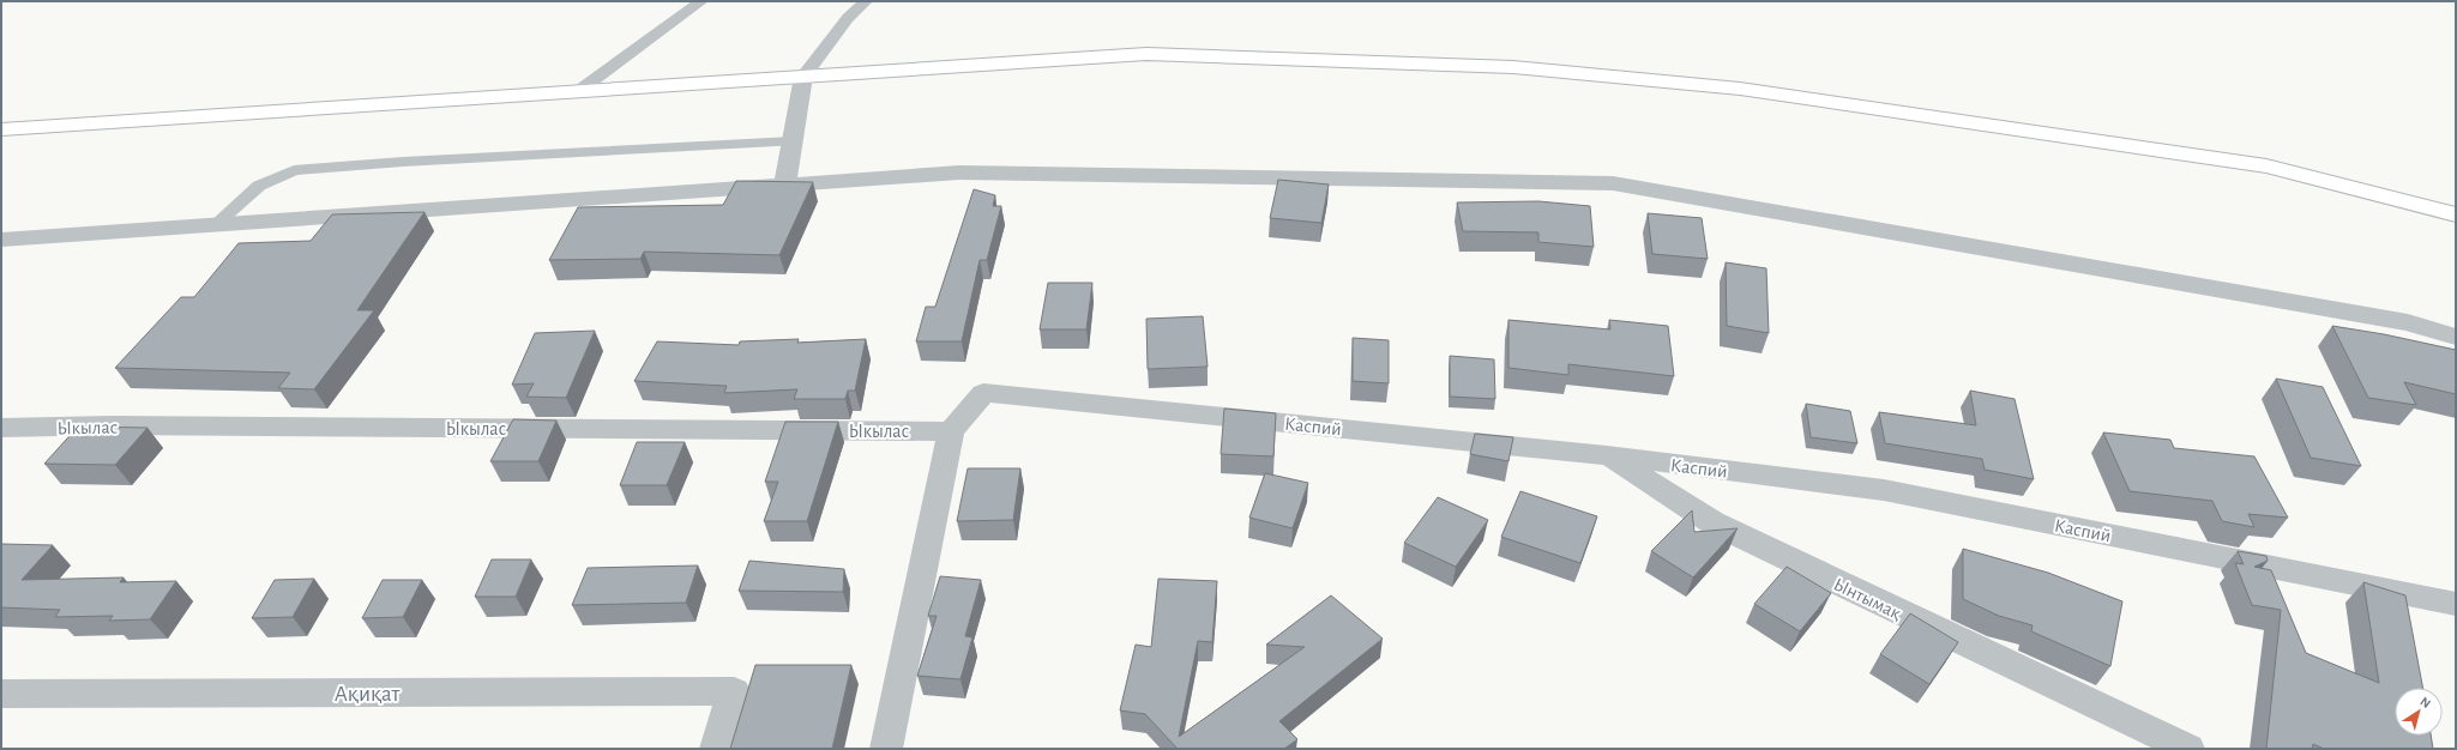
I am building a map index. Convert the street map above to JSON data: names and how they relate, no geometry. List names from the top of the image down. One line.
{"streets":{"street":["Каспий","Ыкылас","Ынтымақ","Ақиқат"]},"crossings":[["Каспий","Ыкылас"],["Каспий","Ынтымақ"]],"north":"top right"}
